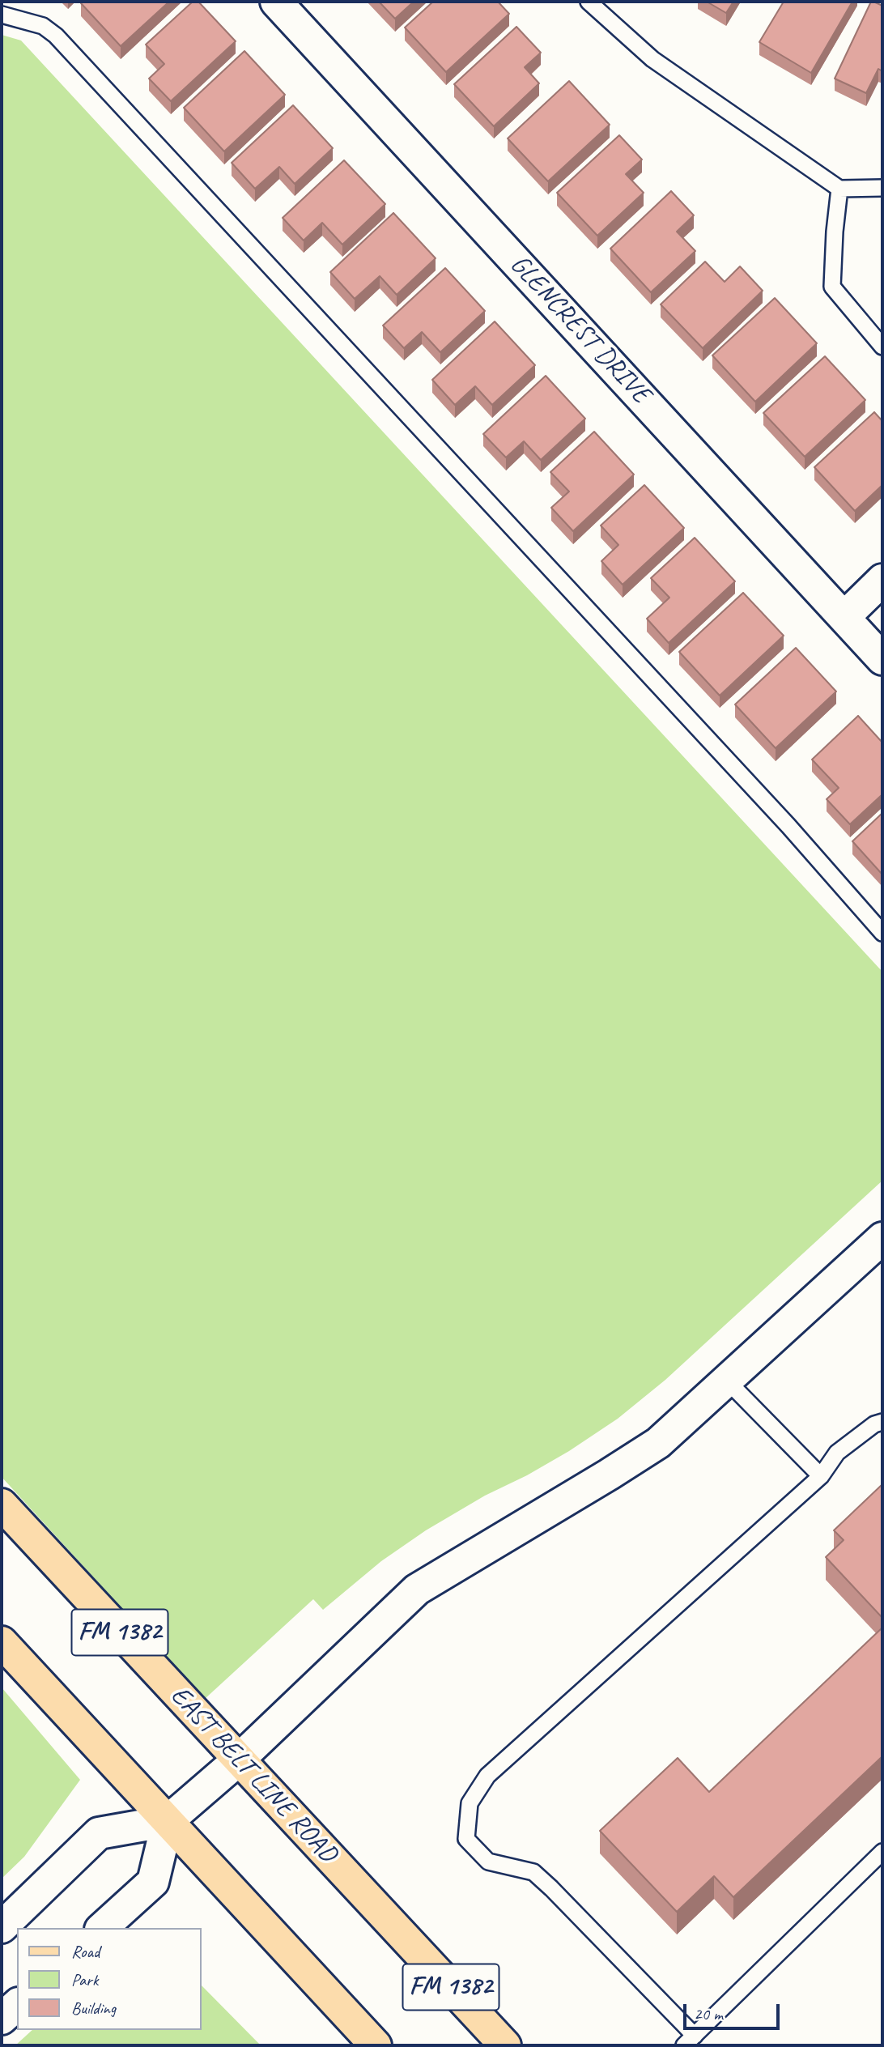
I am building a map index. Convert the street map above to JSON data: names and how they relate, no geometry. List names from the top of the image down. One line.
{"streets":{"main road":["FM 1382","EAST BELT LINE ROAD"],"street":["GLENCREST DRIVE"]},"legend":["Road","Park","Building"],"scale_bar":"20 m"}
